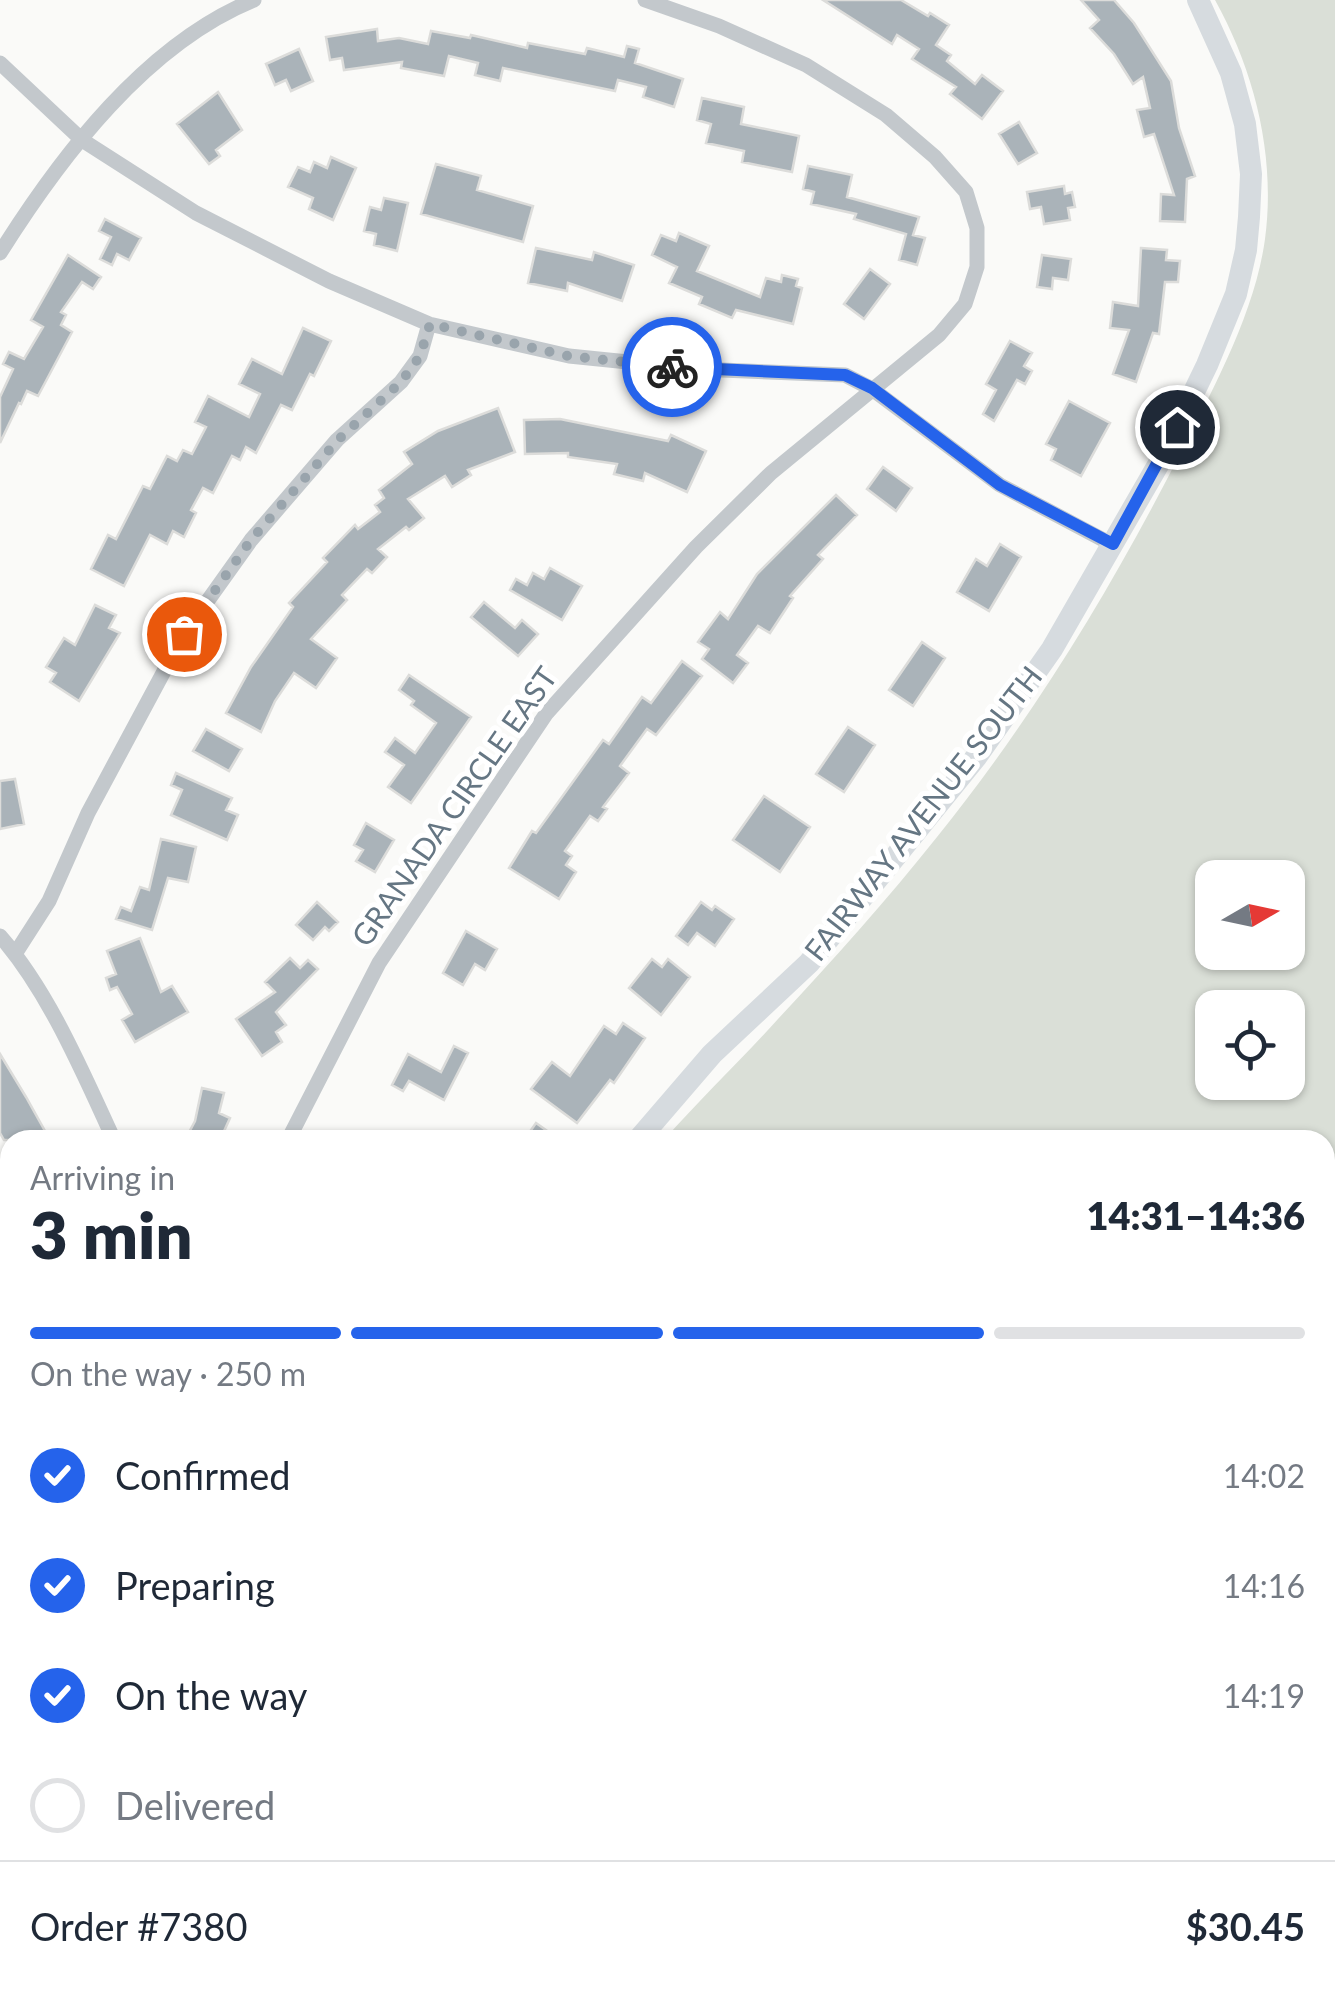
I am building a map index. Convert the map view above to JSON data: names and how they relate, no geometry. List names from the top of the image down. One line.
{"streets":{"street":["GRANADA CIRCLE EAST","FAIRWAY AVENUE SOUTH"]},"north":"right","page":{"heading":["3 min","Arriving in","14:31–14:36"],"panel":["Order #7380","$30.45"],"bar":"On the way · 250 m","list":[["Confirmed","14:02"],["Preparing","14:16"],["On the way","14:19"],"Delivered"]}}
